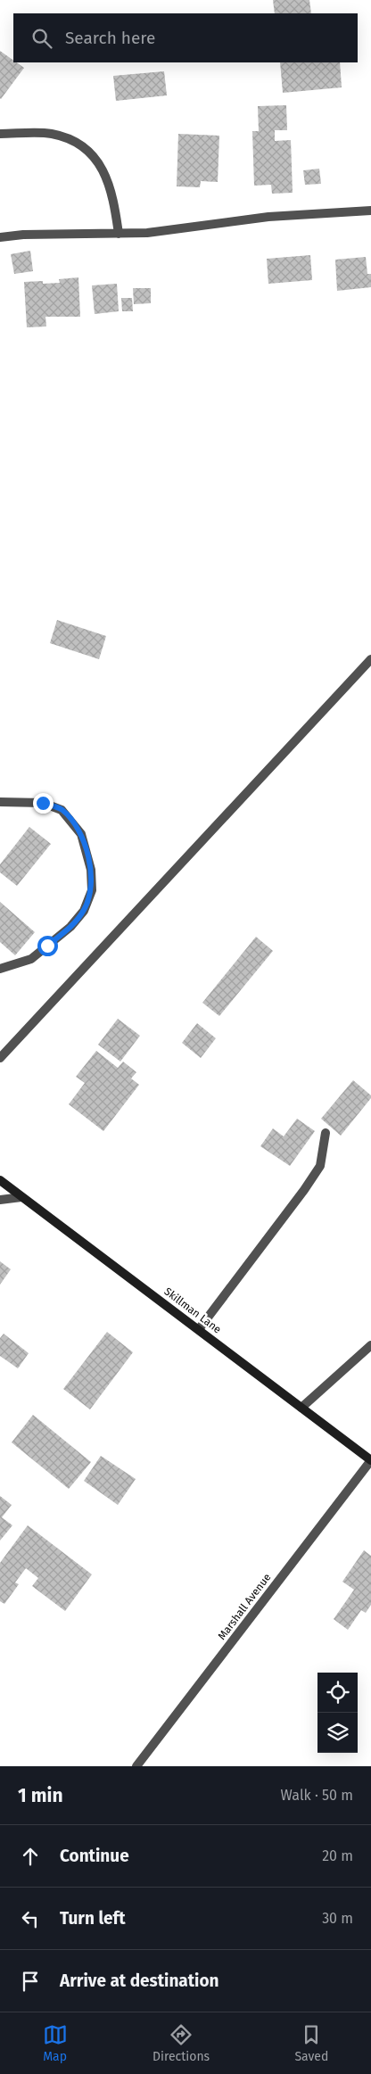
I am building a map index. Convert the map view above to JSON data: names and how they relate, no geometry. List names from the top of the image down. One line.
{"streets":{"street":["Skillman Lane","Marshall Avenue"]},"crossings":[["Skillman Lane","Marshall Avenue"]],"page":{"search":"Search here","heading":["1 min","Walk · 50 m"],"list":[["Continue","20 m"],["Turn left","30 m"],"Arrive at destination"],"nav":["Map","Directions","Saved"]}}
